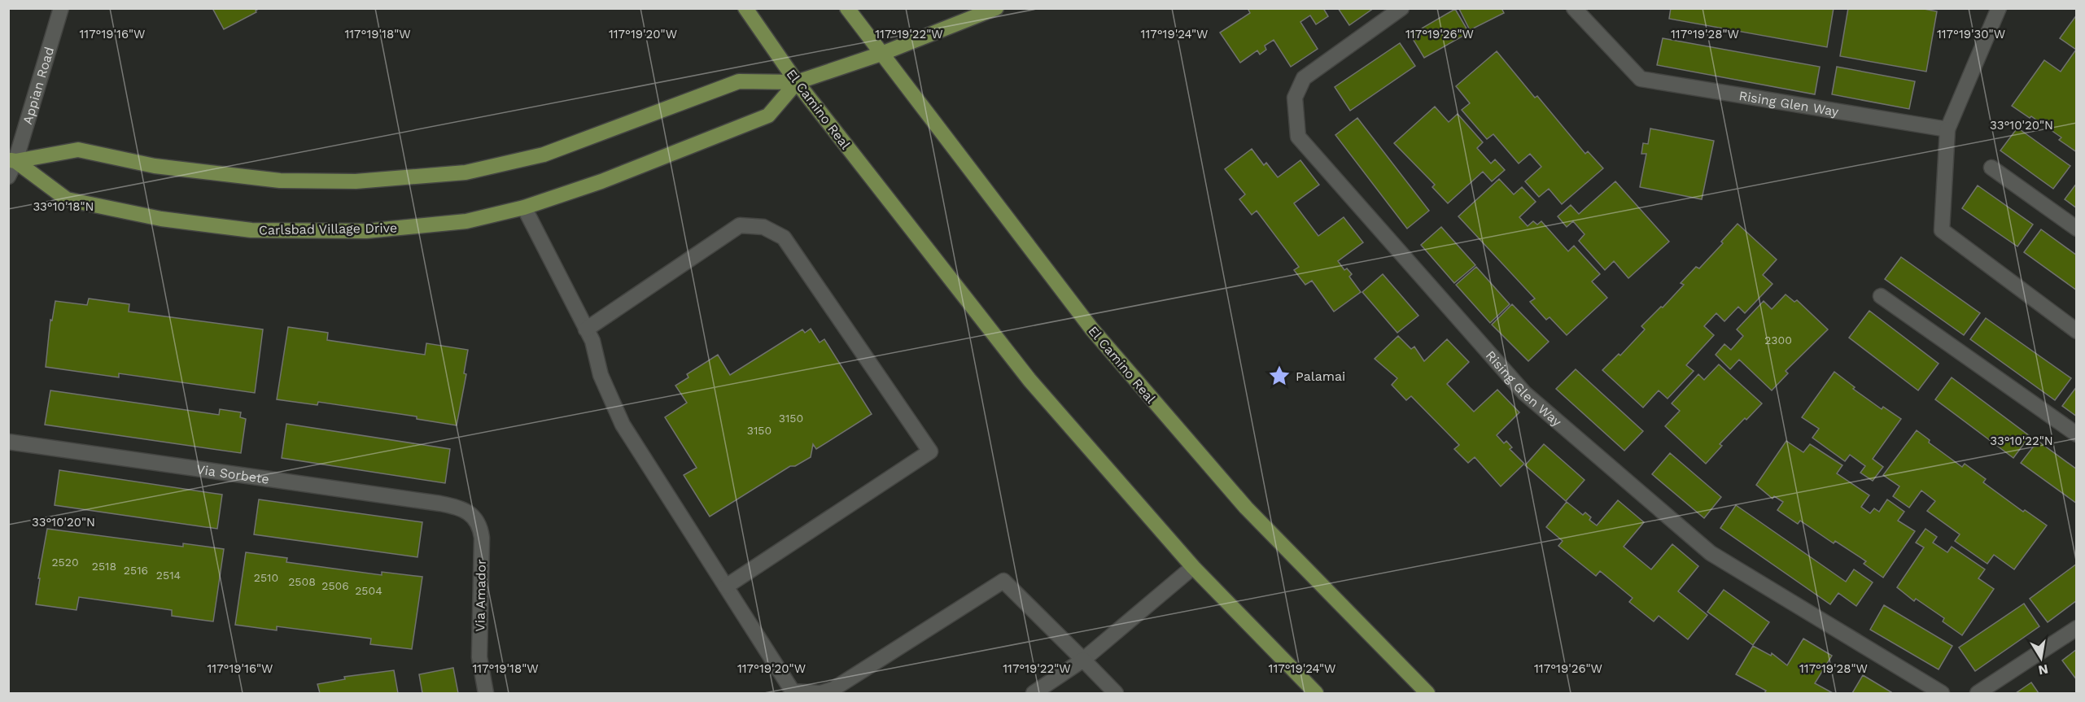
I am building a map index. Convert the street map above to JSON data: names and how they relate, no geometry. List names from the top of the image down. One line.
{"streets":{"main road":["El Camino Real","Carlsbad Village Drive"],"street":["Appian Road","Rising Glen Way","Via Sorbete","Via Amador"]},"crossings":[["Appian Road","Carlsbad Village Drive"],["El Camino Real","Carlsbad Village Drive"],["Via Sorbete","Via Amador"]],"places":{"place":["Palamai"]},"house_numbers":["2300","3150","3150","2520","2518","2516","2514","2510","2508","2506","2504"],"north":"bottom","coordinates":["117°19'16\"W","117°19'18\"W","117°19'20\"W","117°19'22\"W","117°19'24\"W","117°19'26\"W","117°19'28\"W","117°19'30\"W","33°10'20\"N","33°10'18\"N","33°10'22\"N"]}
